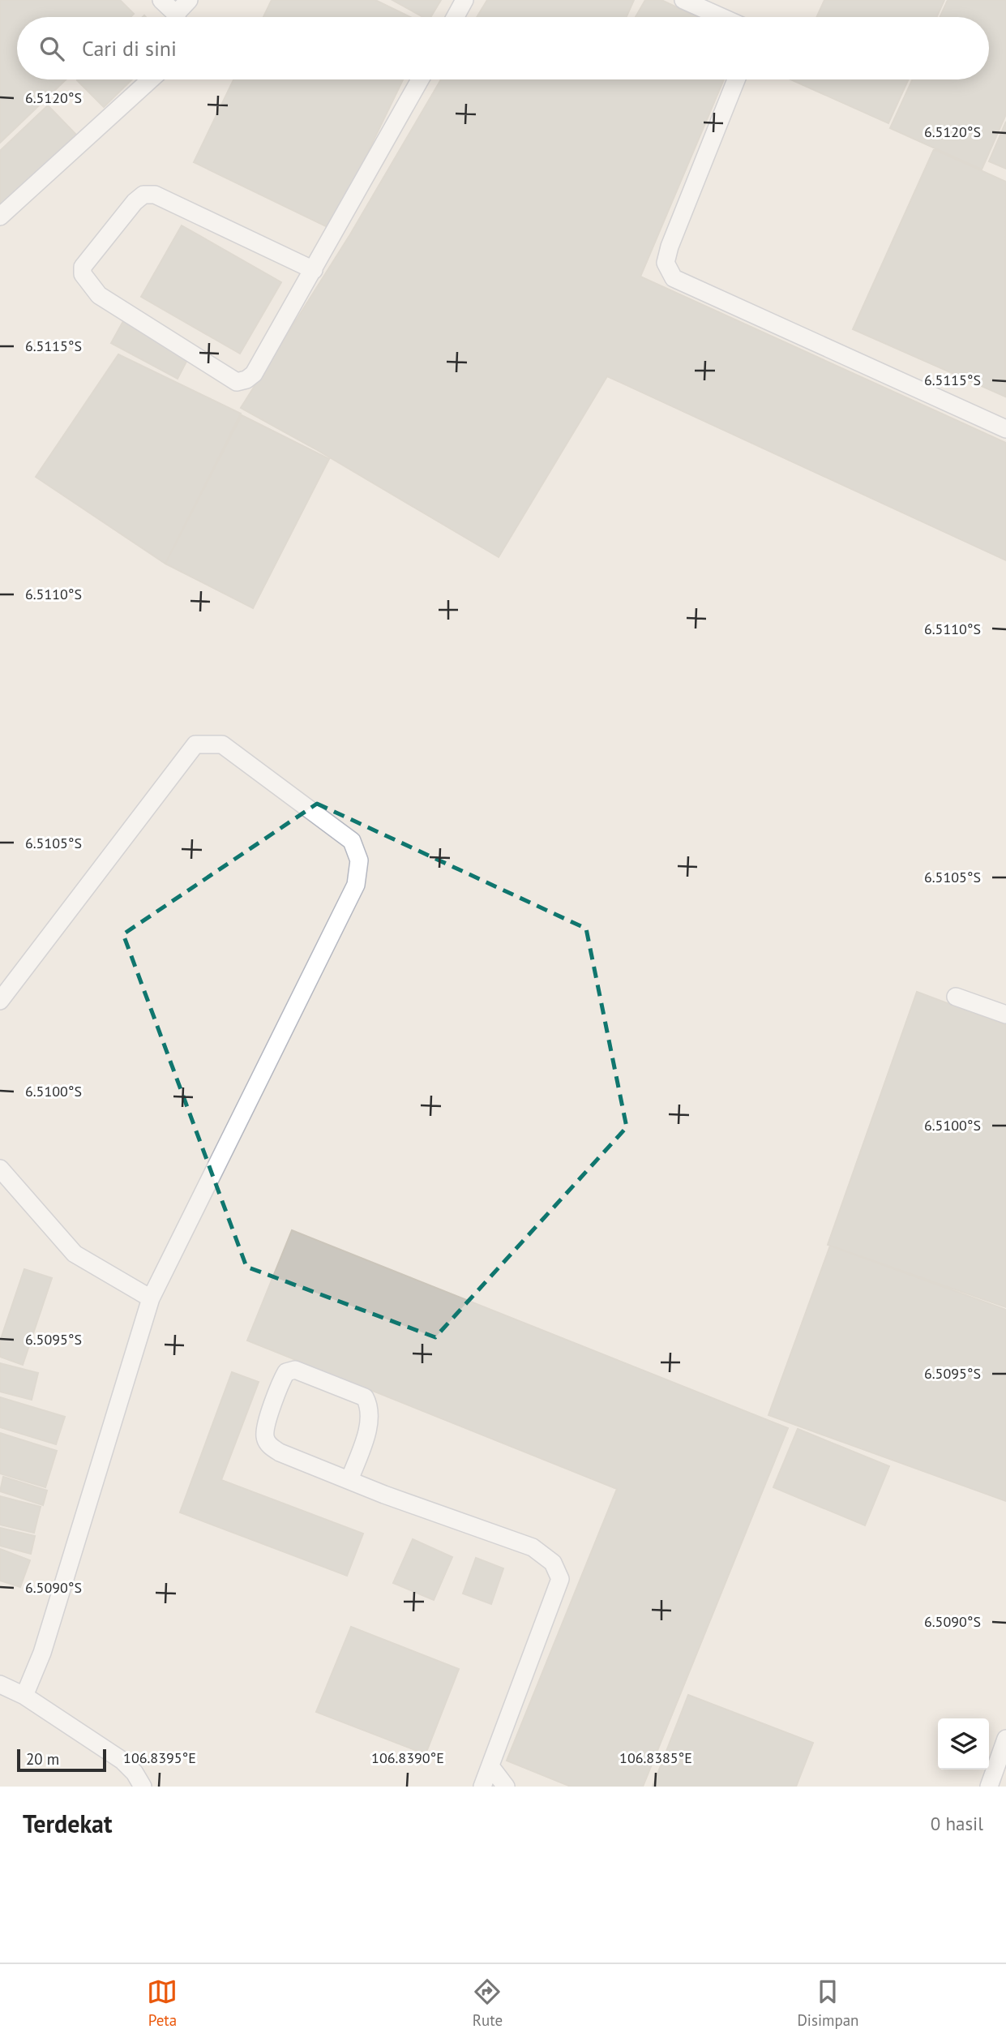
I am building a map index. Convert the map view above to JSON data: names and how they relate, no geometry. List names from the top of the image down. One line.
{"scale_bar":"20 m","page":{"search":"Cari di sini","scale":"20 m","heading":["Terdekat","0 hasil"],"nav":["Peta","Rute","Disimpan"]},"coordinates":["6.5120°S","6.5115°S","6.5110°S","6.5105°S","6.5100°S","6.5095°S","6.5090°S","106.8395°E","106.8390°E","106.8385°E"]}
